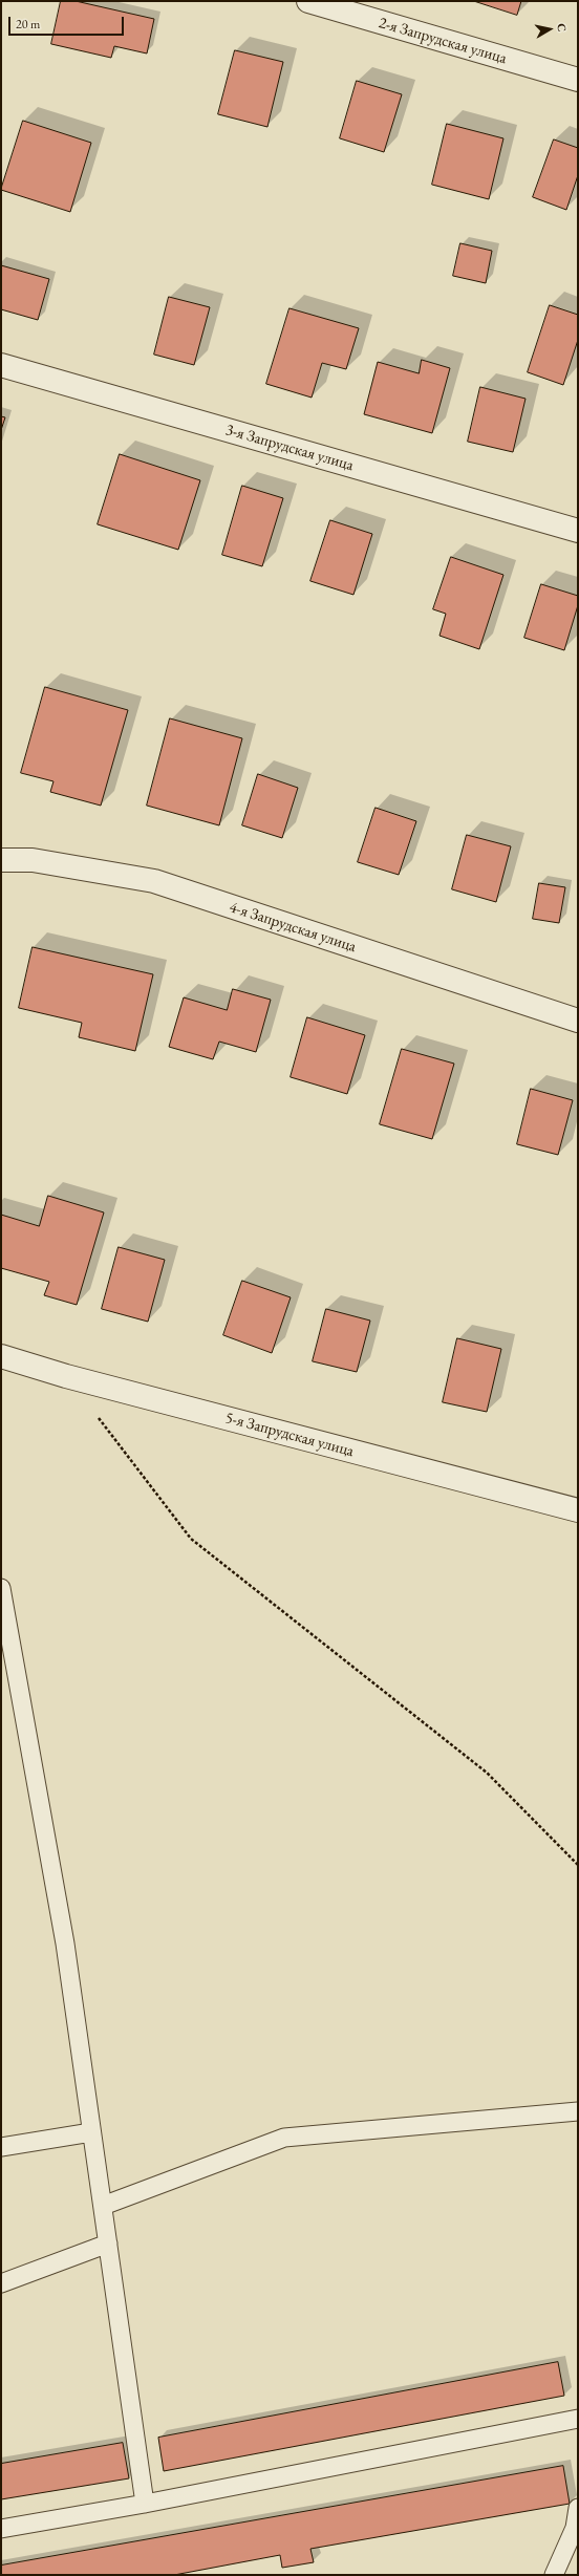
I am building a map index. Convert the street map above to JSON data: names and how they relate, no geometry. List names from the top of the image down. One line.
{"streets":{"street":["2-я Запрудская улица","3-я Запрудская улица","4-я Запрудская улица","5-я Запрудская улица"]},"scale_bar":"20 m","north":"right"}
